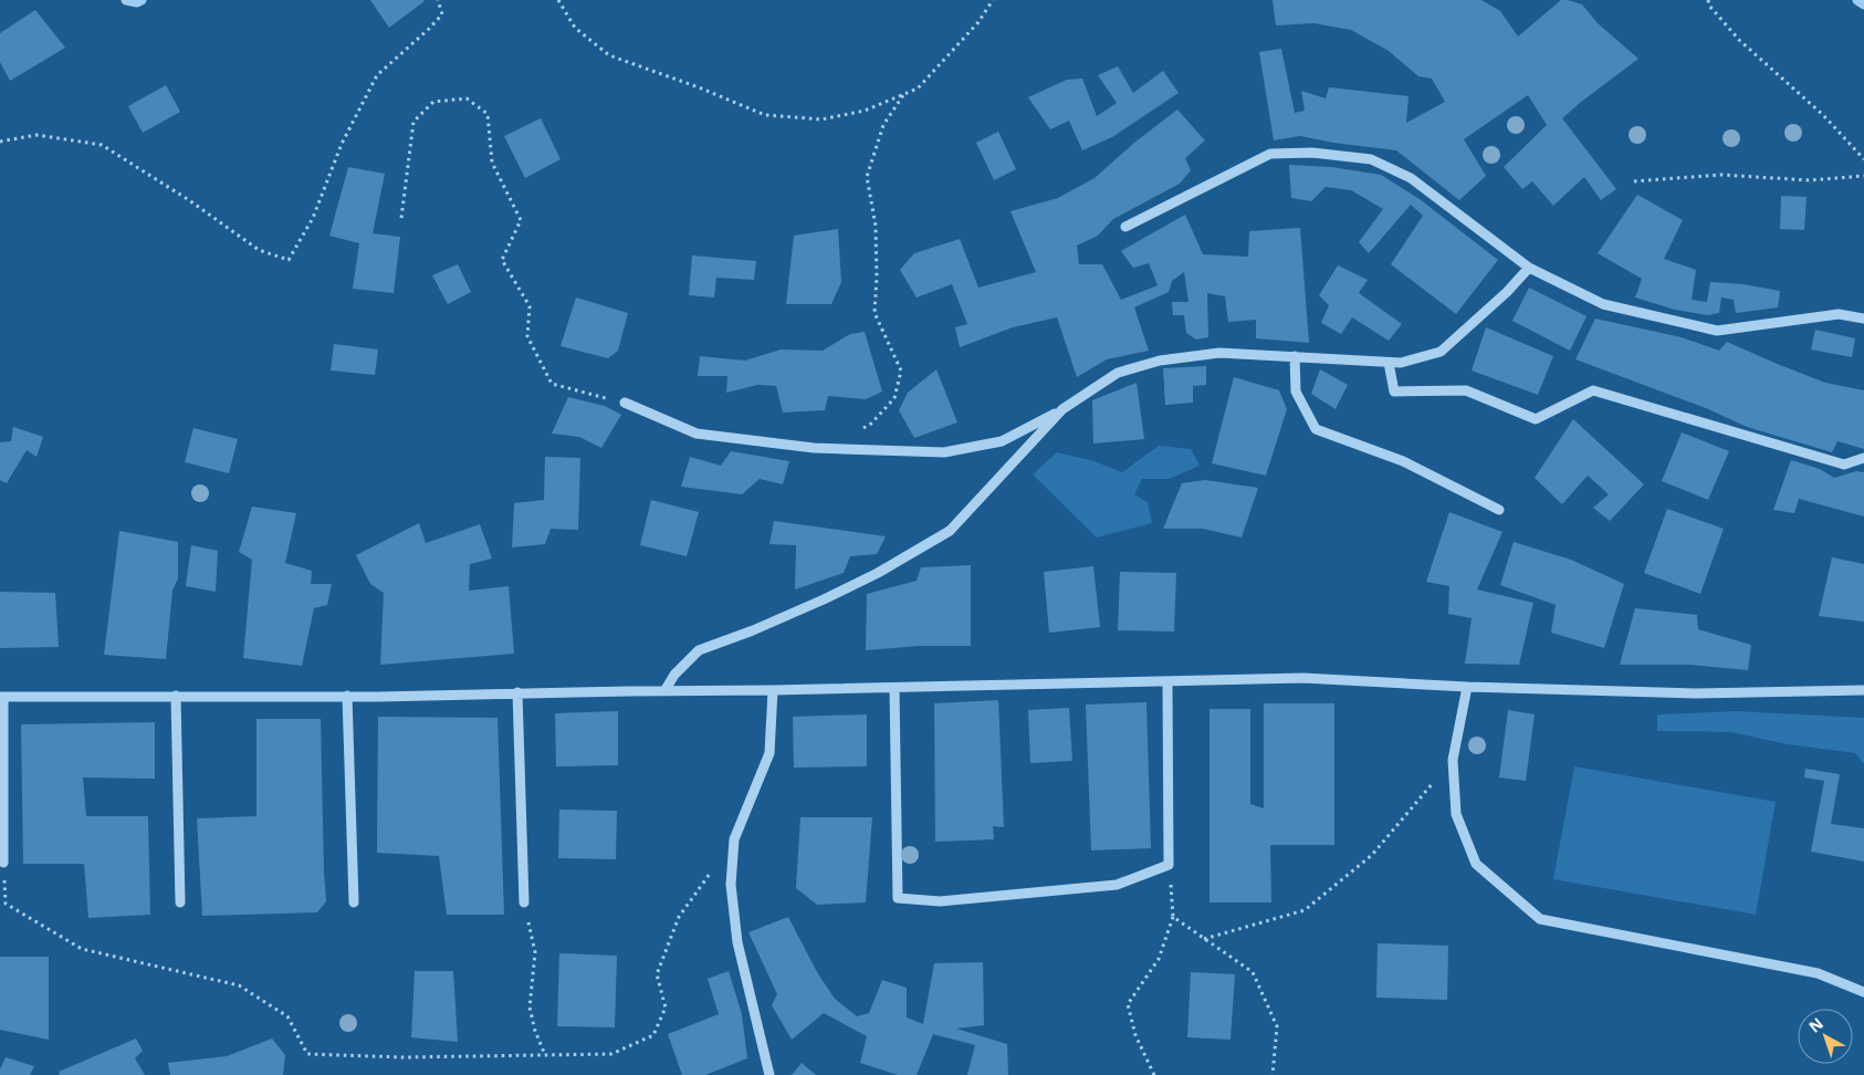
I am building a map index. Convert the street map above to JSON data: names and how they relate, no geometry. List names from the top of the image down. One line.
{"north":"top left"}
